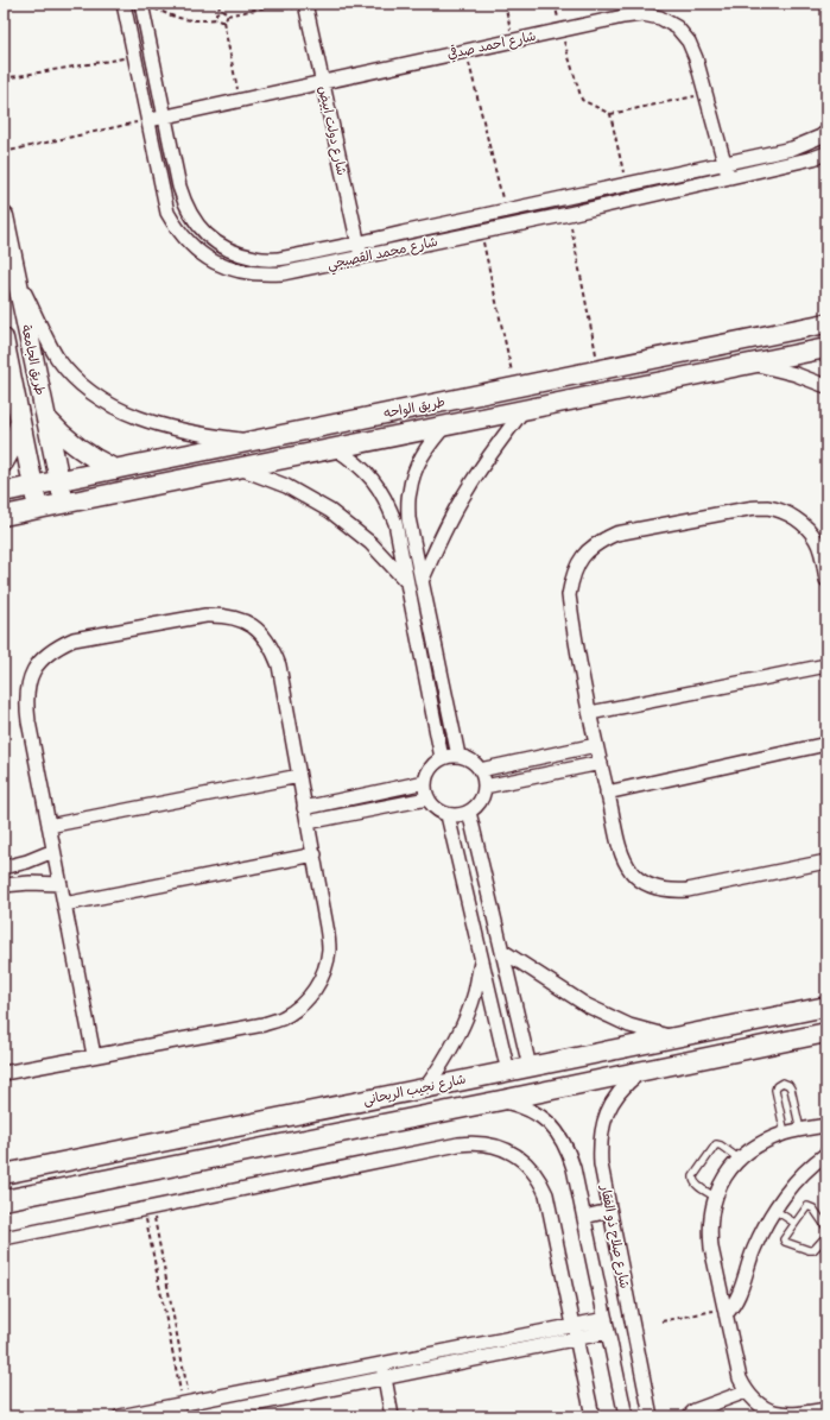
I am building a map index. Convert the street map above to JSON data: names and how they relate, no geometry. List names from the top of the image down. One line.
{"streets":{"street":["شارع احمد صدقي","شارع دولت ابيض","شارع محمد القصبجي","طريق الجامعة","طريق الواحه","شارع نجيب الريحانى","شارع صلاح ذو الفقار"]},"crossings":[["شارع احمد صدقي","شارع دولت ابيض"],["شارع احمد صدقي","شارع محمد القصبجي"],["شارع دولت ابيض","شارع محمد القصبجي"],["طريق الجامعة","طريق الواحه"],["شارع نجيب الريحانى","شارع صلاح ذو الفقار"]]}
